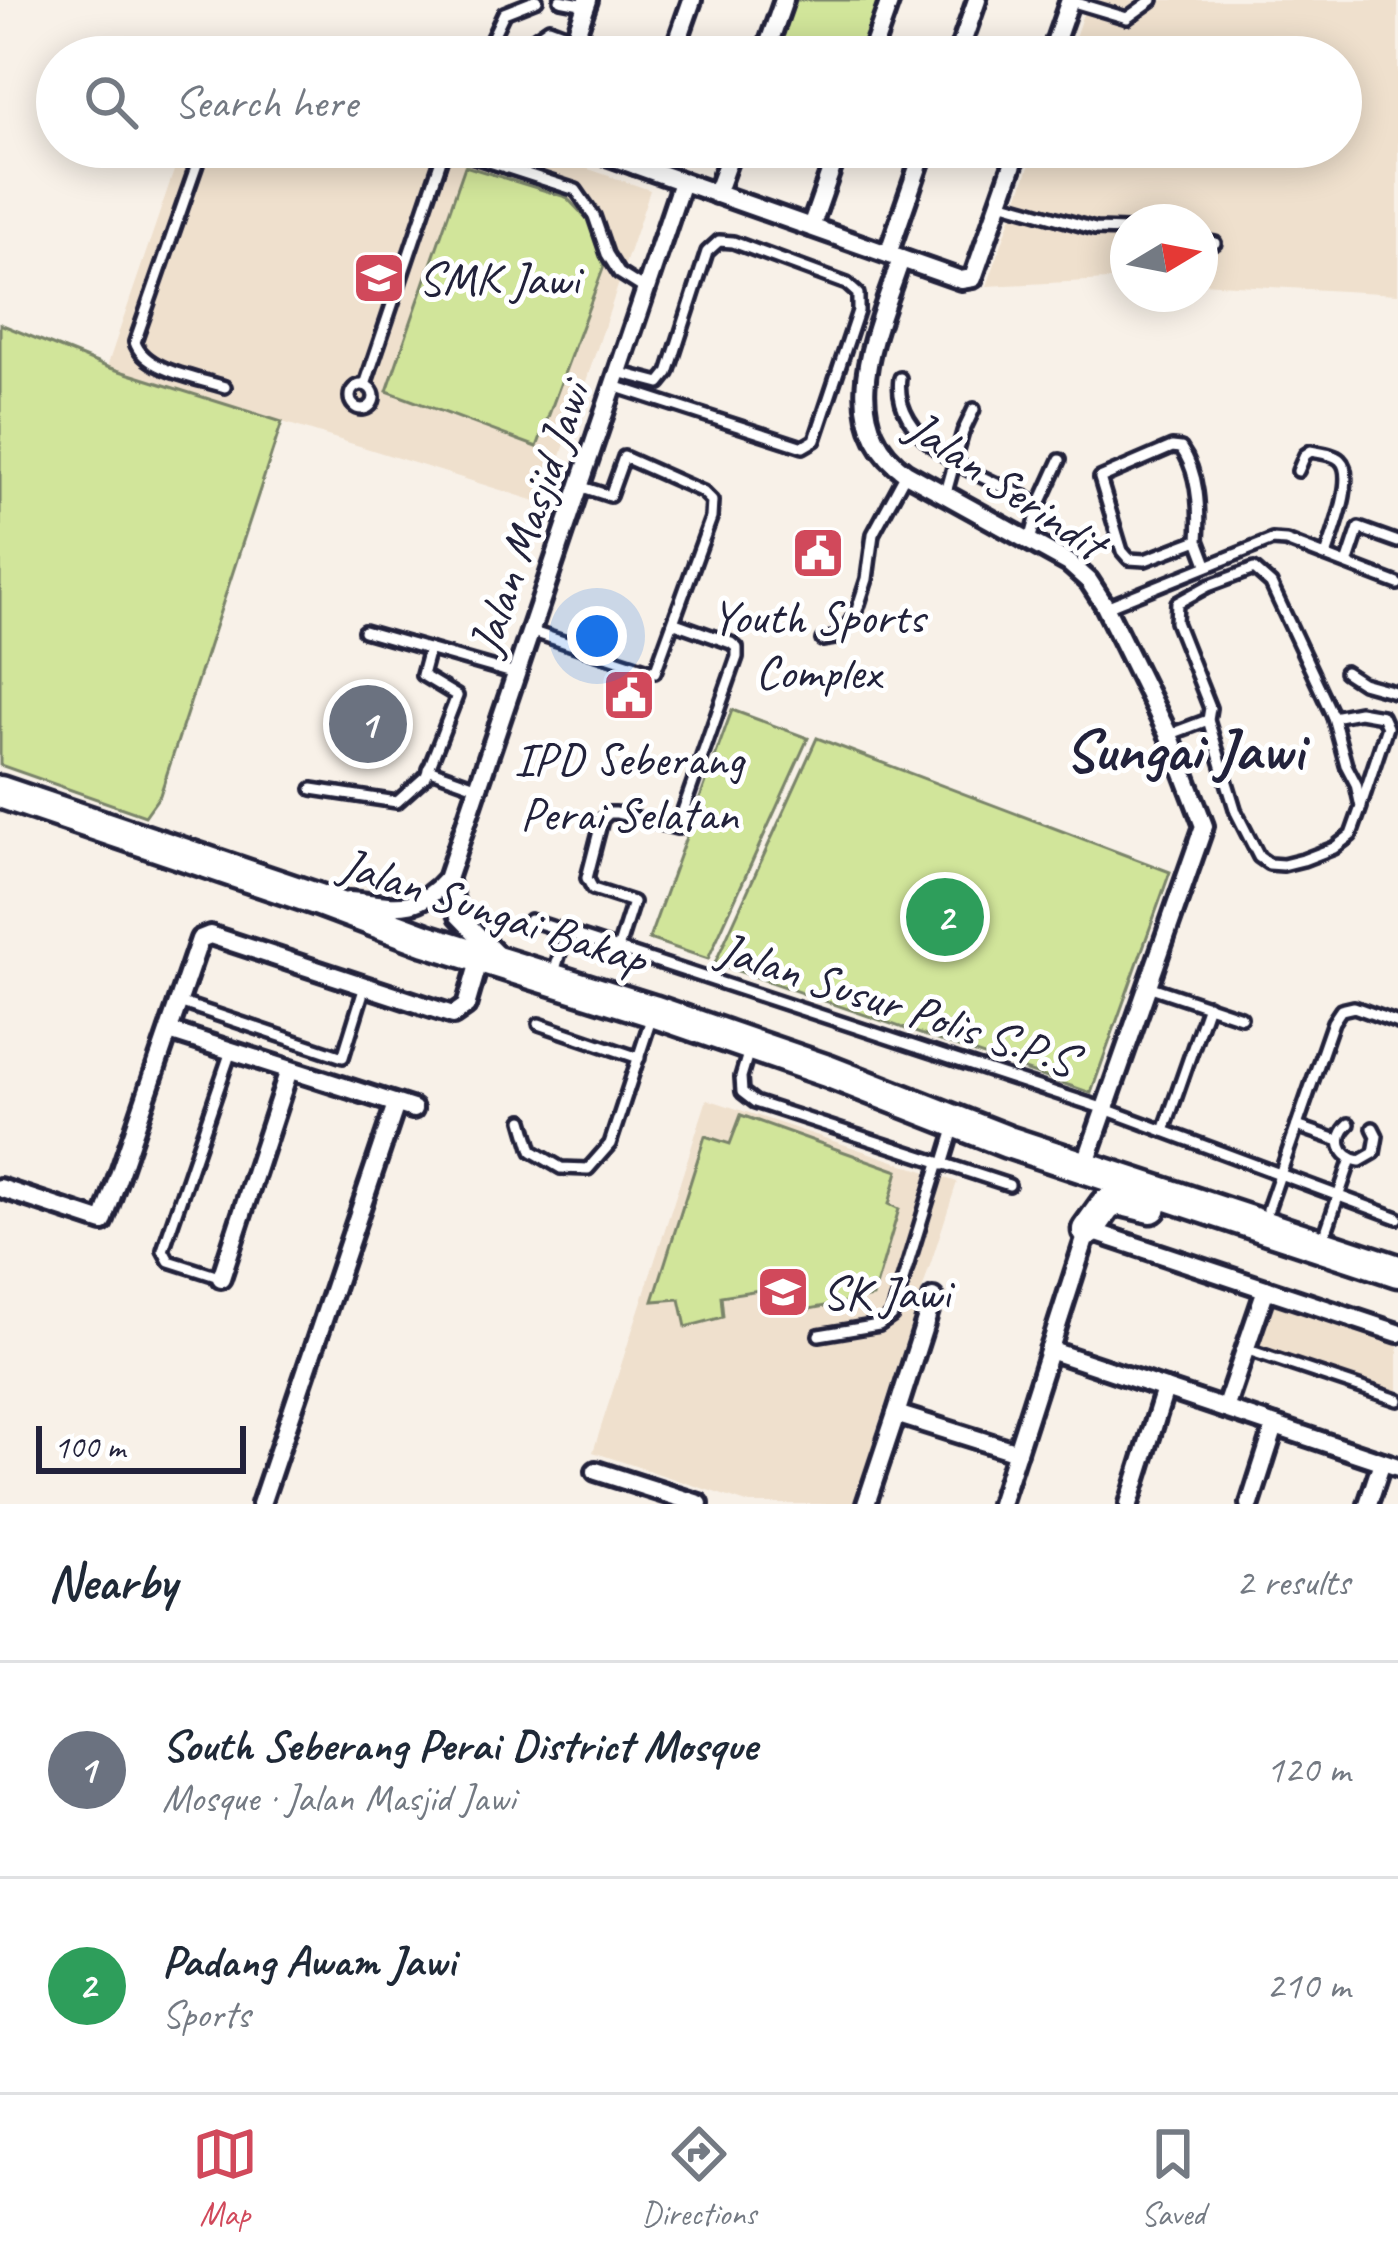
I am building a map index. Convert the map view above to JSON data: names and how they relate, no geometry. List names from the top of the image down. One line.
{"streets":{"highway":["Jalan Sungai Bakap"],"street":["Jalan Serindit","Jalan Masjid Jawi"],"lane":["Jalan Susur Polis S.P.S"]},"crossings":[["Jalan Serindit","Jalan Sungai Bakap"],["Jalan Serindit","Jalan Susur Polis S.P.S"]],"districts":["Sungai Jawi"],"places":{"school or university":["SMK Jawi","SK Jawi"],"public building":["Youth Sports Complex","IPD Seberang Perai Selatan"]},"scale_bar":"100 m","north":"right","page":{"search":"Search here","pins":["1","2"],"scale":"100 m","heading":["Nearby","2 results"],"list":[{"mark":"1","name":"South Seberang Perai District Mosque","note":"Mosque · Jalan Masjid Jawi","value":"120 m"},{"mark":"2","name":"Padang Awam Jawi","note":"Sports","value":"210 m"}],"nav":["Map","Directions","Saved"]}}
